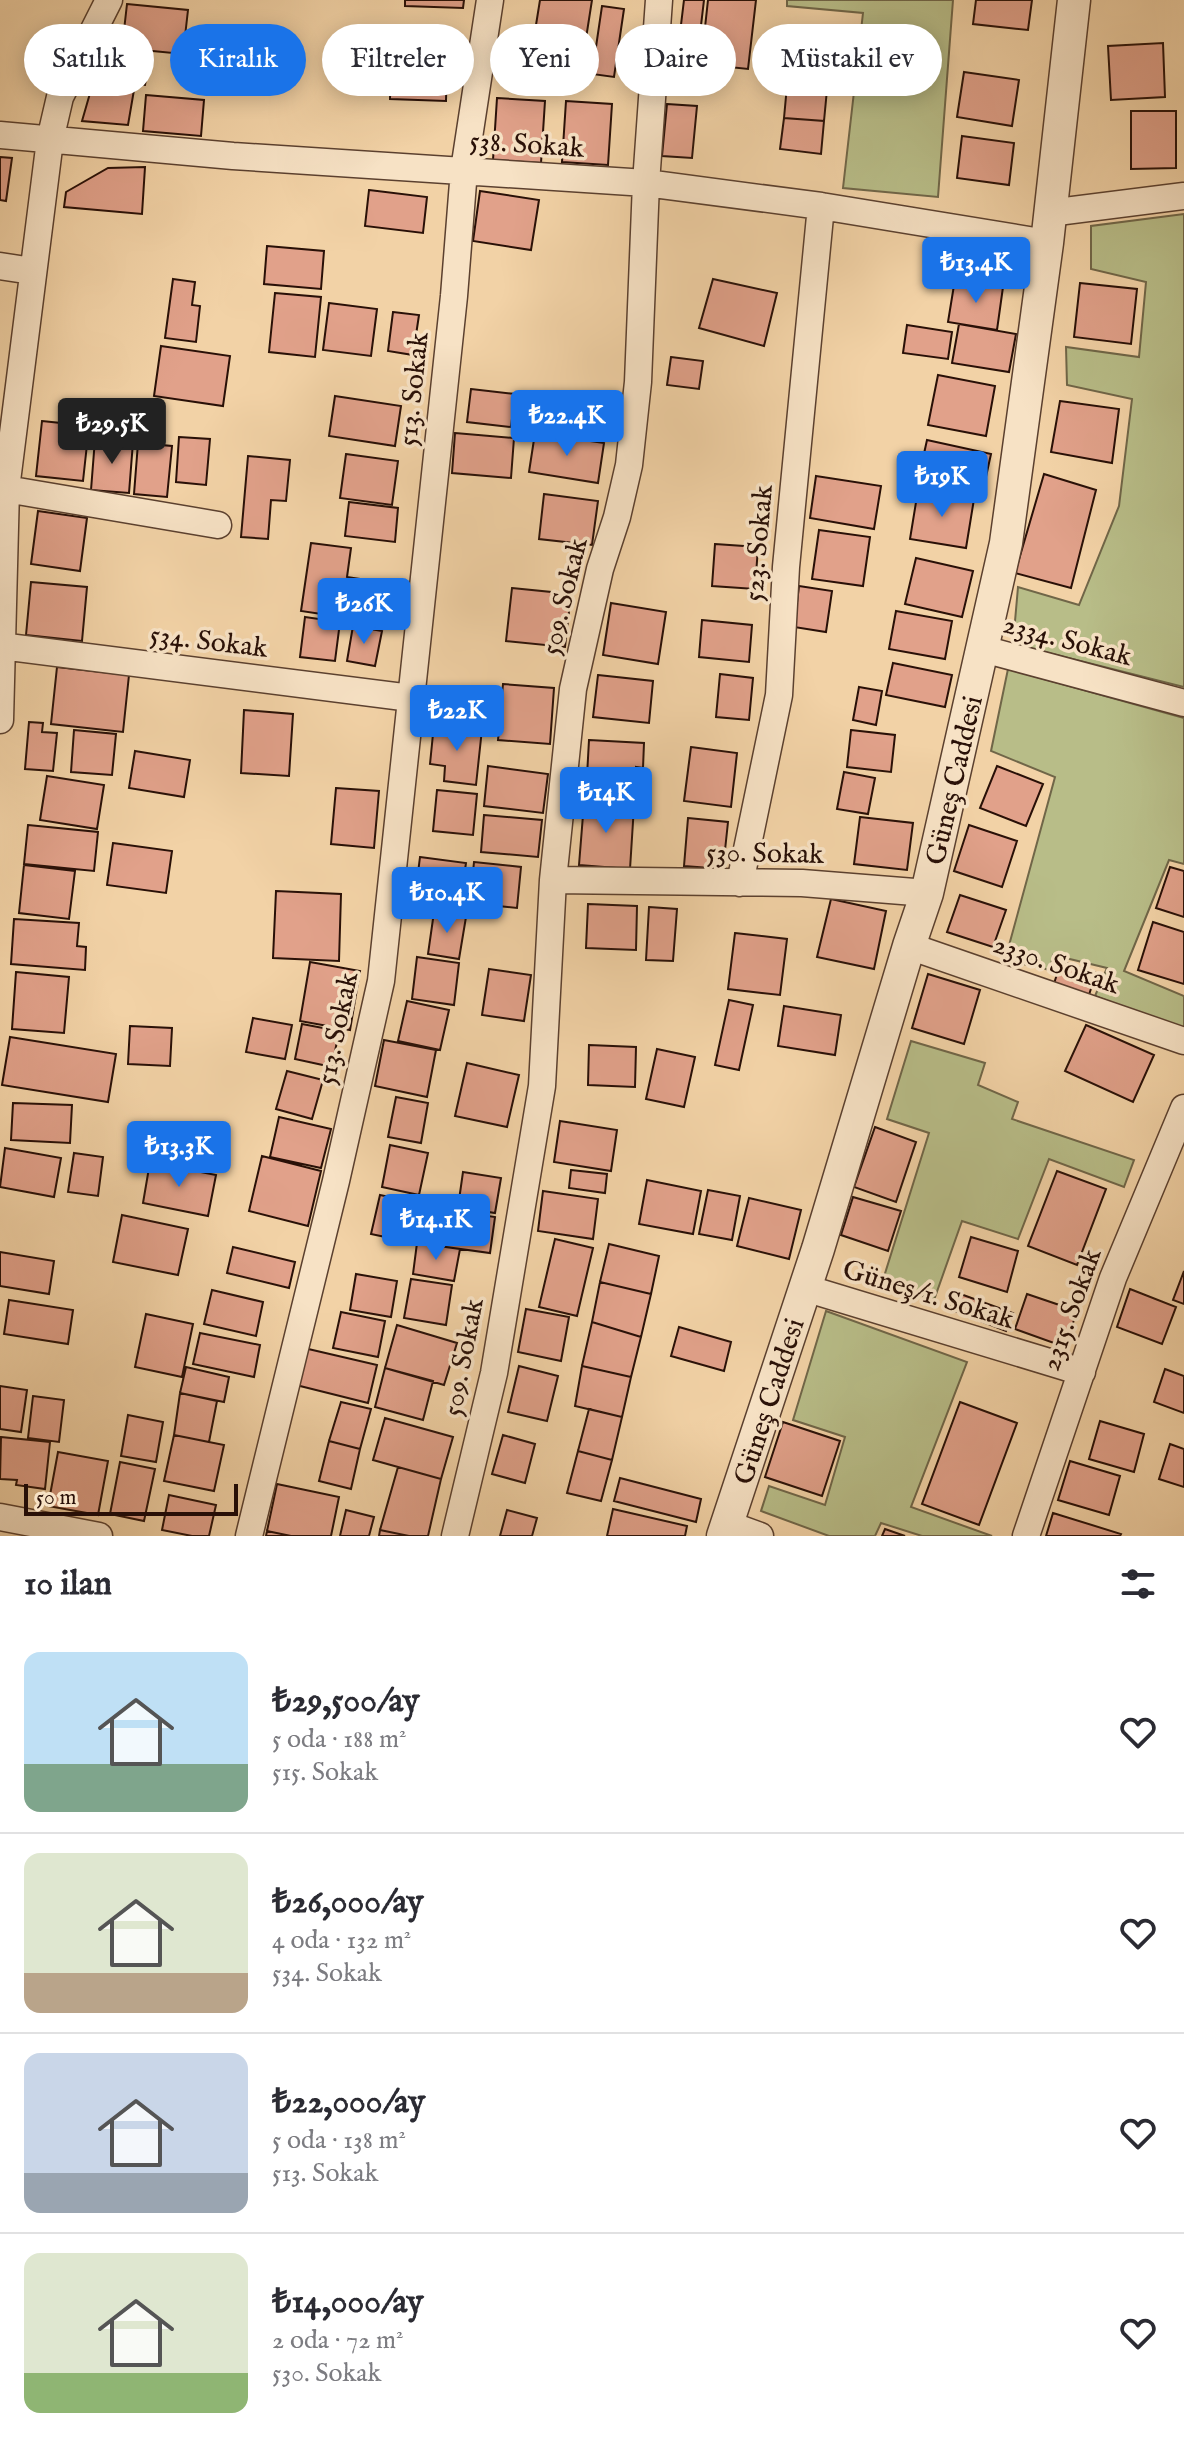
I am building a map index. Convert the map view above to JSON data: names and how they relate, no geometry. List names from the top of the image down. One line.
{"streets":{"street":["538. Sokak","513. Sokak","523. Sokak","509. Sokak","2334. Sokak","534. Sokak","Güneş Caddesi","530. Sokak","2330. Sokak","Güneş/1. Sokak","2315. Sokak"]},"crossings":[["538. Sokak","513. Sokak"],["538. Sokak","523. Sokak"],["538. Sokak","509. Sokak"],["538. Sokak","Güneş Caddesi"],["513. Sokak","534. Sokak"],["523. Sokak","530. Sokak"],["509. Sokak","530. Sokak"],["2334. Sokak","Güneş Caddesi"],["Güneş Caddesi","530. Sokak"],["Güneş Caddesi","2330. Sokak"],["Güneş Caddesi","Güneş/1. Sokak"],["Güneş/1. Sokak","2315. Sokak"]],"scale_bar":"50 m","page":{"chip":["Satılık","Kiralık","Filtreler","Yeni","Daire","Müstakil ev"],"price":["₺13.4K","₺22.4K","₺29.5K","₺19K","₺26K","₺22K","₺14K","₺10.4K","₺13.3K","₺14.1K"],"scale":"50 m","heading":"10 ilan","list":[{"name":"₺29,500/ay","note":"5 oda · 188 m² · 515. Sokak"},{"name":"₺26,000/ay","note":"4 oda · 132 m² · 534. Sokak"},{"name":"₺22,000/ay","note":"5 oda · 138 m² · 513. Sokak"},{"name":"₺14,000/ay","note":"2 oda · 72 m² · 530. Sokak"}]}}
